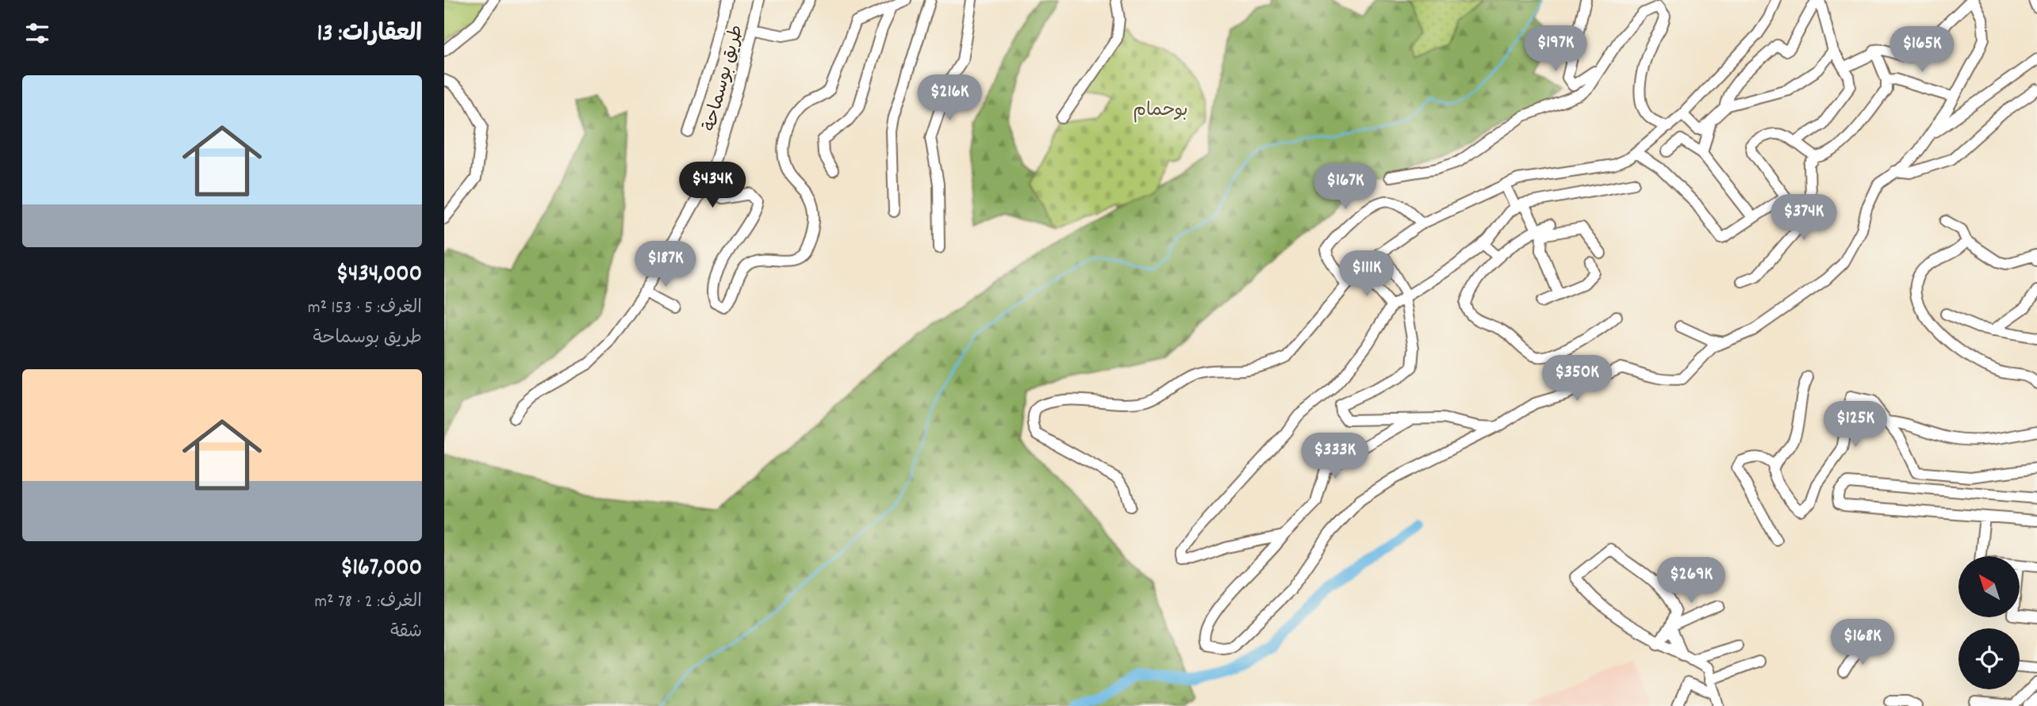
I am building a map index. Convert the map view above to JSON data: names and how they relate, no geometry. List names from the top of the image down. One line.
{"streets":{"street":["طريق بوسماحة"]},"parks":["بوحمام"],"north":"top left","page":{"heading":"العقارات: 13","price":["$197K","$165K","$216K","$434K","$167K","$374K","$187K","$111K","$350K","$125K","$333K","$269K","$168K"],"list":[{"name":"$434,000","note":"الغرف: 5 · 153 m² · طريق بوسماحة"},{"name":"$167,000","note":"الغرف: 2 · 78 m² · شقة"}]}}
